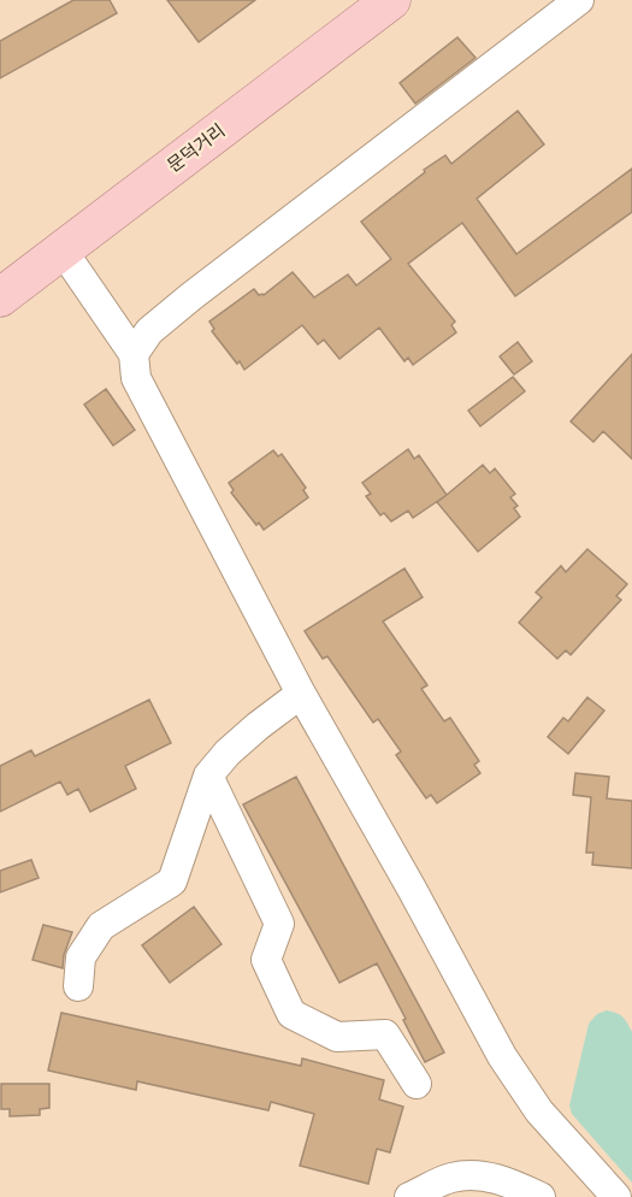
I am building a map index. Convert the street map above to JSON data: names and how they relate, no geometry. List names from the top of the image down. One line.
{"streets":{"main road":["문덕거리"]}}
